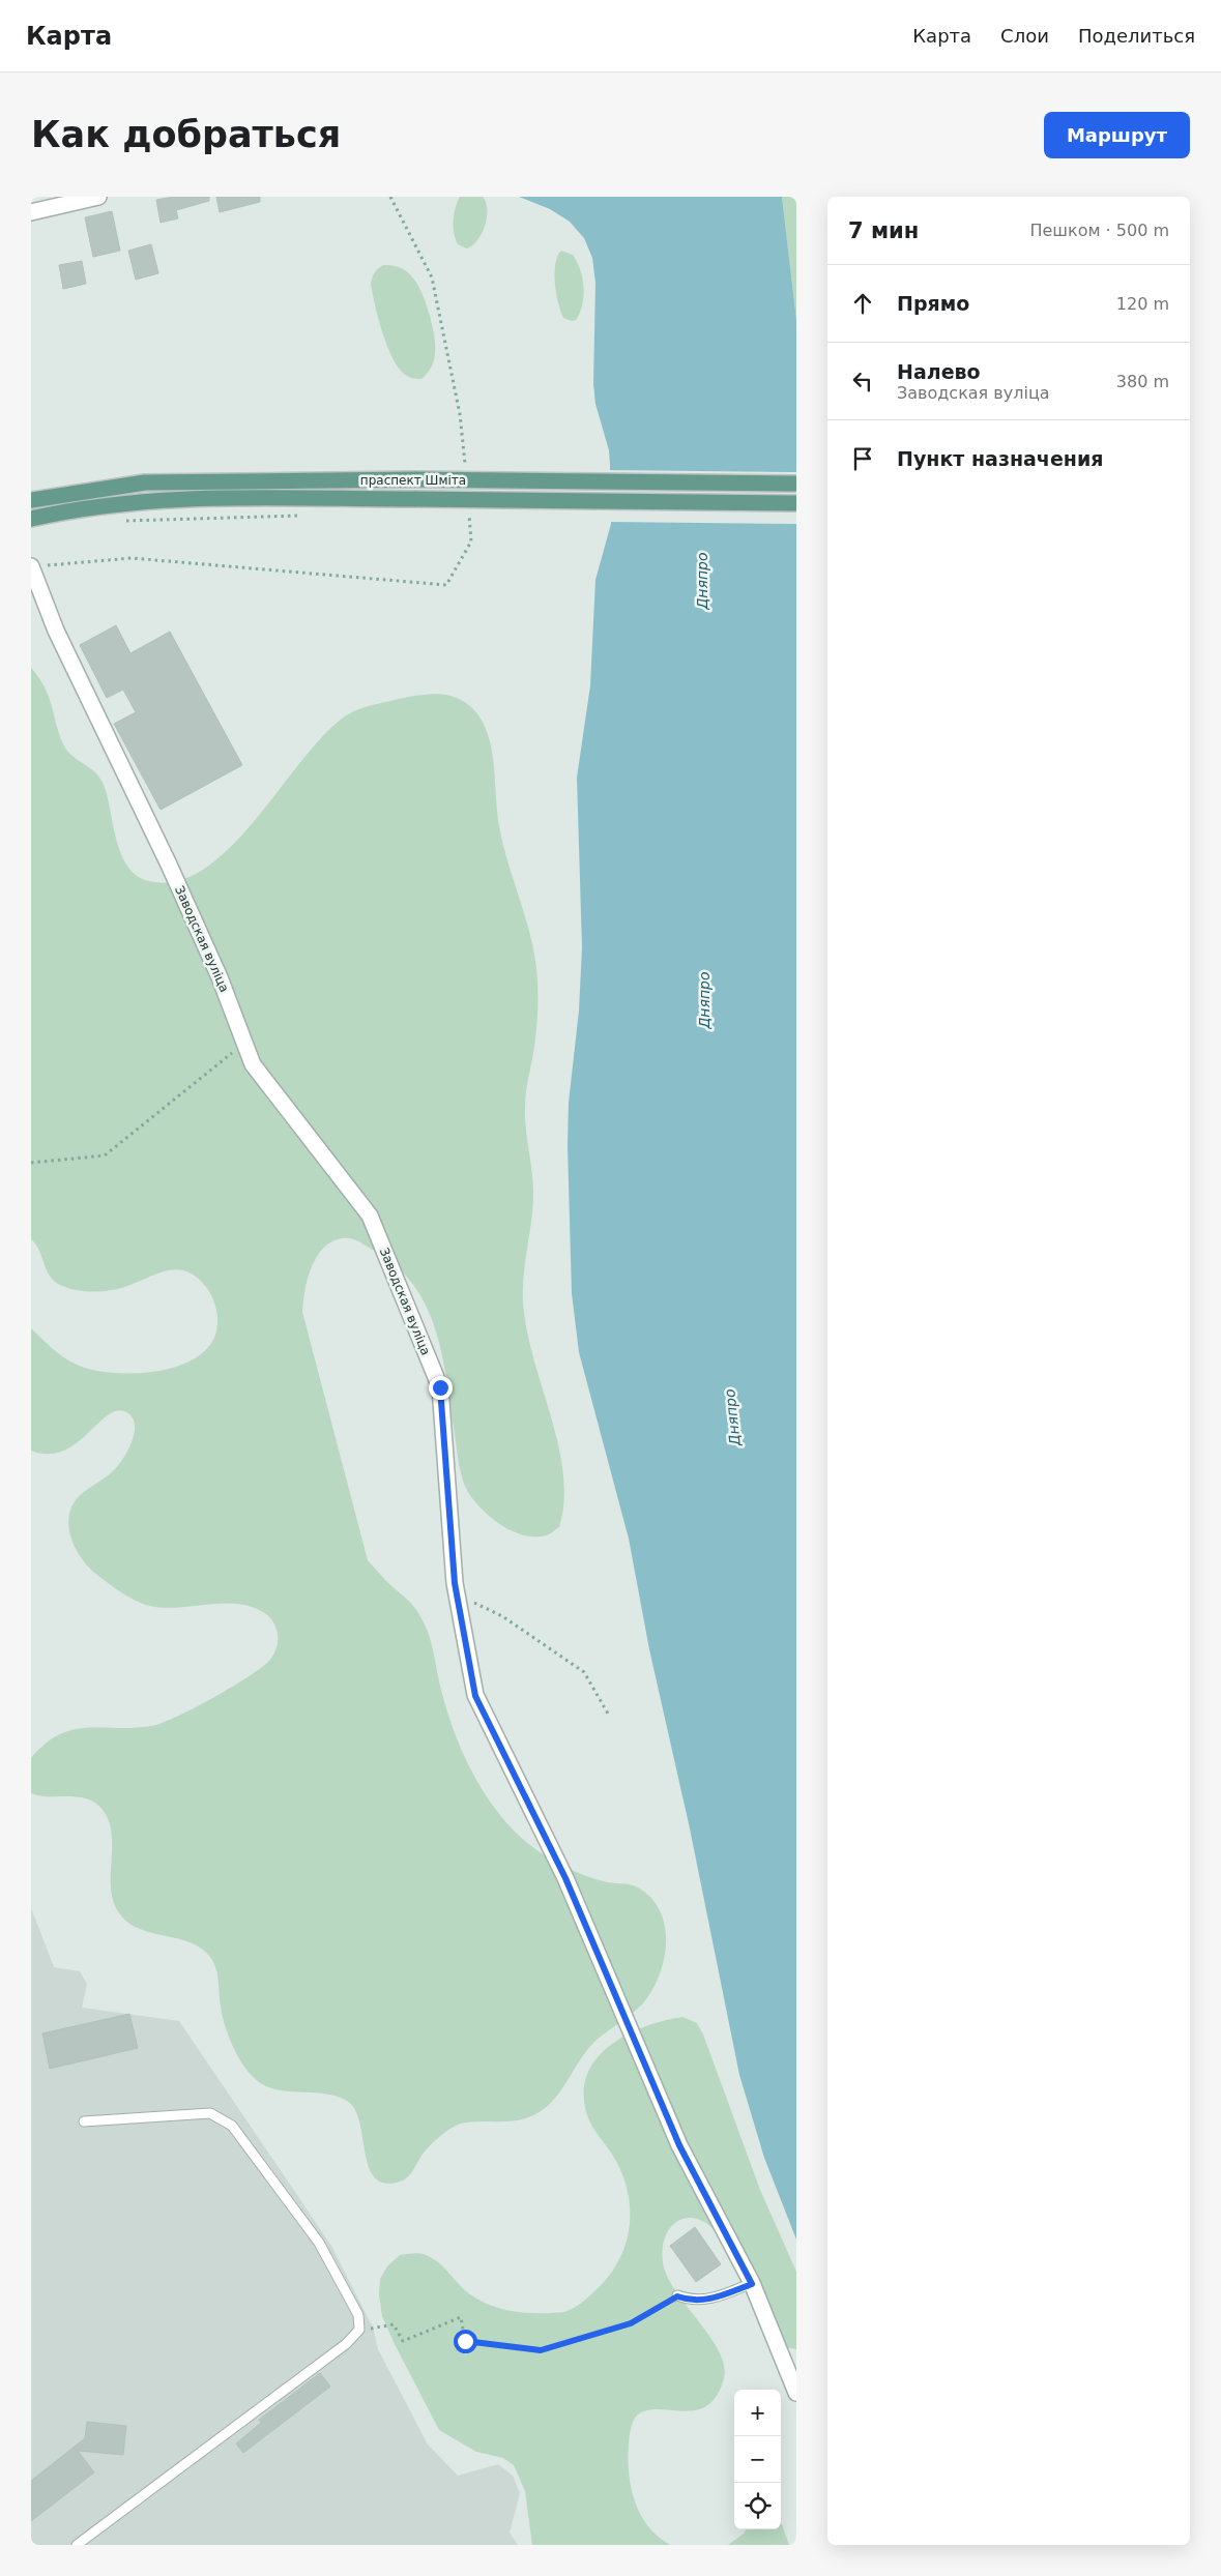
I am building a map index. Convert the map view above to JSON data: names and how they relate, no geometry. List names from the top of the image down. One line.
{"streets":{"main road":["праспект Шміта"],"street":["Заводская вуліца"]},"water":["Дняпро"],"page":{"header":"Карта","nav":["Карта","Слои","Поделиться"],"buttons":"Маршрут","title":"Как добраться","heading":["7 мин","Пешком · 500 m"],"list":[["Прямо","120 m"],["Налево","Заводская вуліца","380 m"],"Пункт назначения"],"map_buttons":["+","−"]}}
